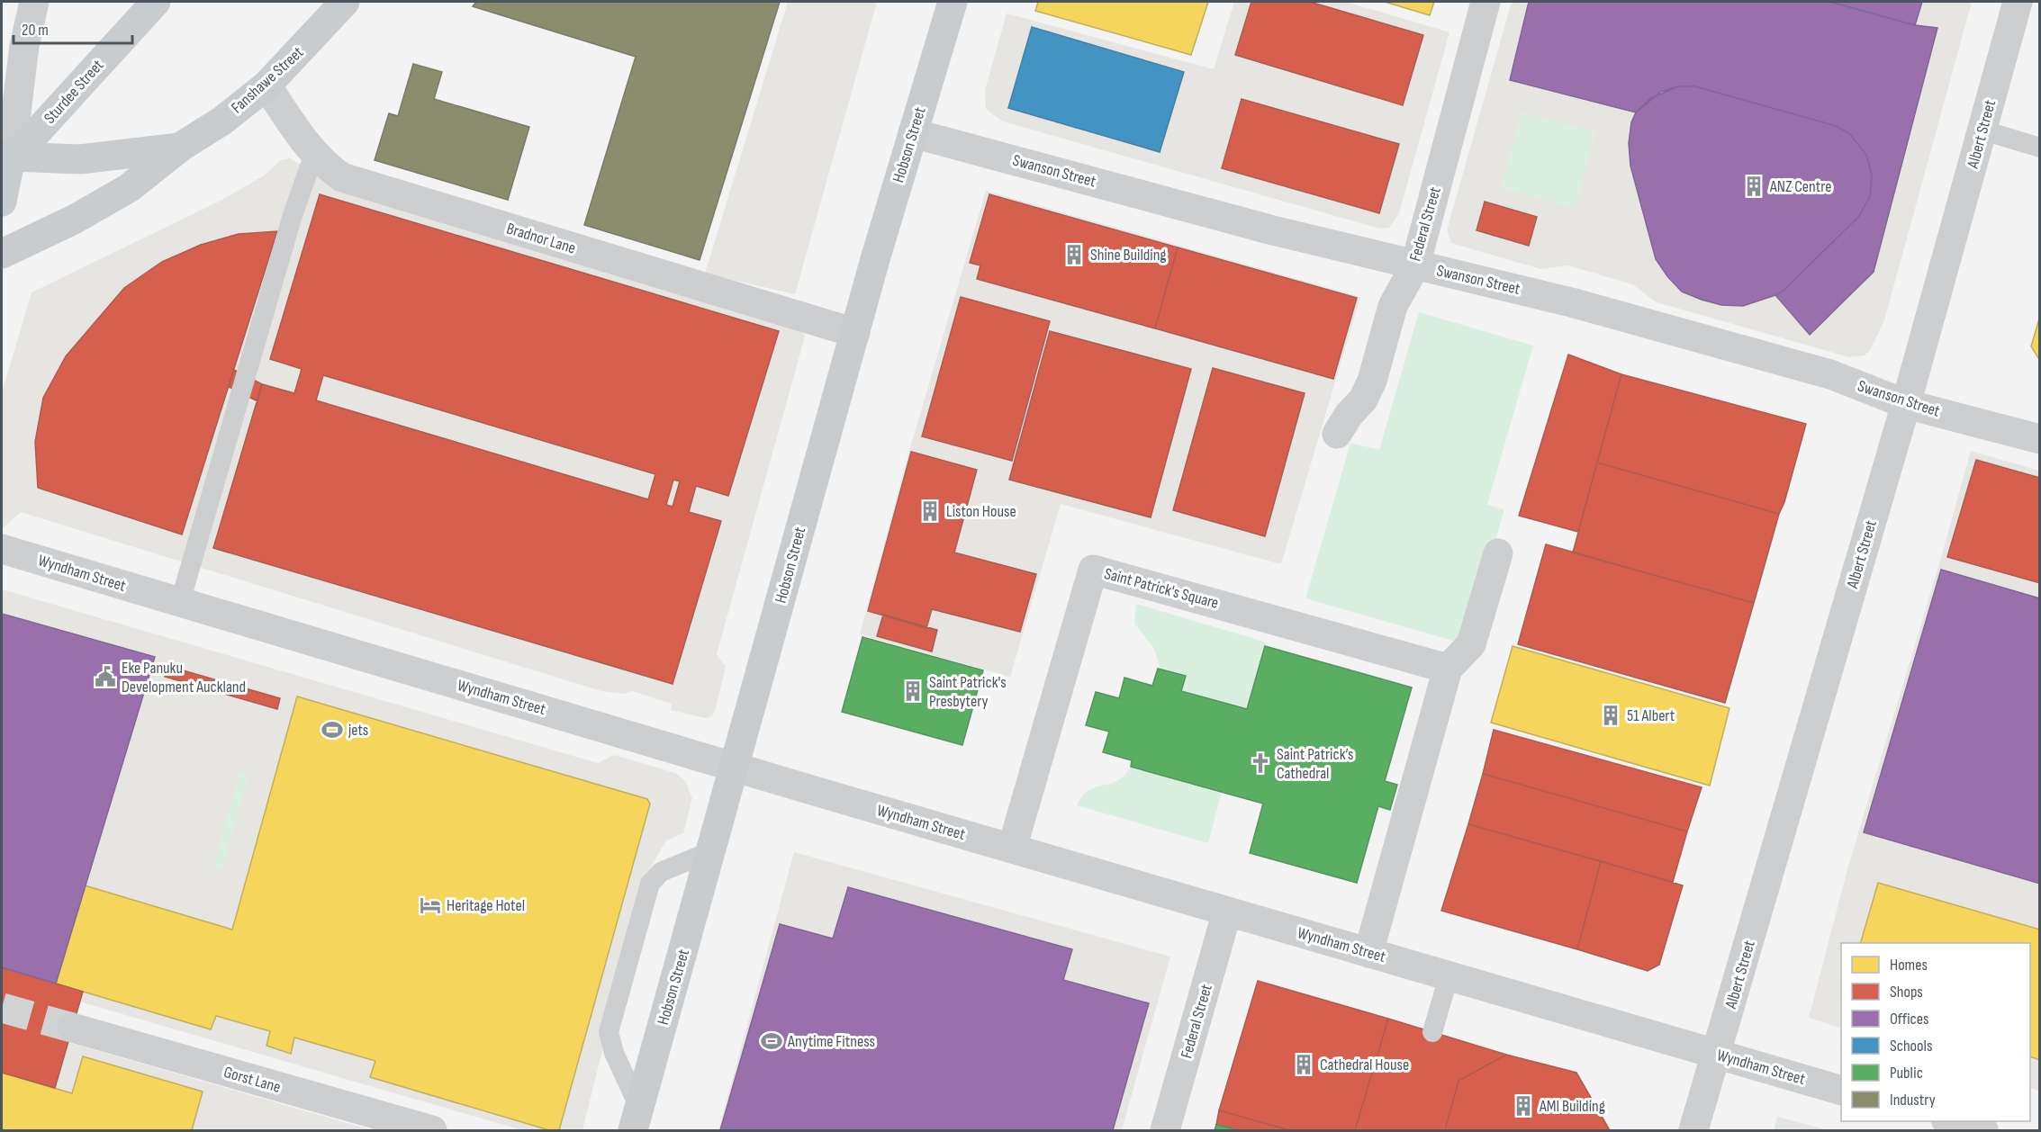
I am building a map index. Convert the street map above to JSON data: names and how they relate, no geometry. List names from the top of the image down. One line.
{"streets":{"main road":["Fanshawe Street","Sturdee Street","Hobson Street"],"street":["Albert Street","Swanson Street","Federal Street","Bradnor Lane","Wyndham Street","Saint Patrick's Square","Gorst Lane"]},"crossings":[["Fanshawe Street","Sturdee Street"],["Fanshawe Street","Bradnor Lane"],["Albert Street","Swanson Street"],["Albert Street","Wyndham Street"],["Hobson Street","Swanson Street"],["Hobson Street","Bradnor Lane"],["Hobson Street","Wyndham Street"],["Swanson Street","Federal Street"],["Federal Street","Wyndham Street"],["Wyndham Street","Saint Patrick's Square"]],"places":{"building":["ANZ Centre","Shine Building","Liston House","Saint Patrick's Presbytery","51 Albert","Cathedral House","AMI Building"],"public building":["Eke Panuku Development Auckland"],"sports":["jets","Anytime Fitness"],"church":["Saint Patrick’s Cathedral"],"hotel":["Heritage Hotel"]},"legend":["Homes","Shops","Offices","Schools","Public","Industry"],"scale_bar":"20 m"}
